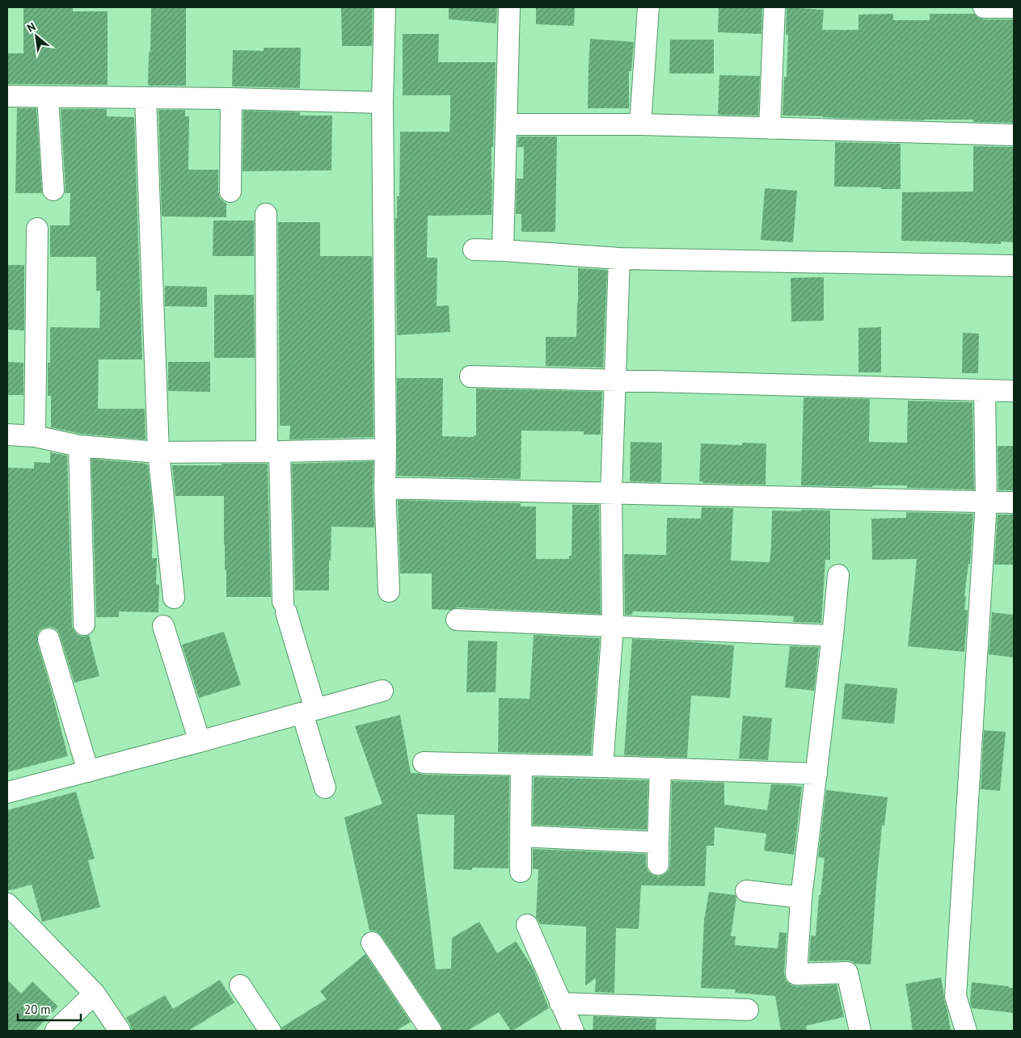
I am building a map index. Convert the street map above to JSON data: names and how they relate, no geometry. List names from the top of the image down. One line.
{"scale_bar":"20 m","north":"top left"}
